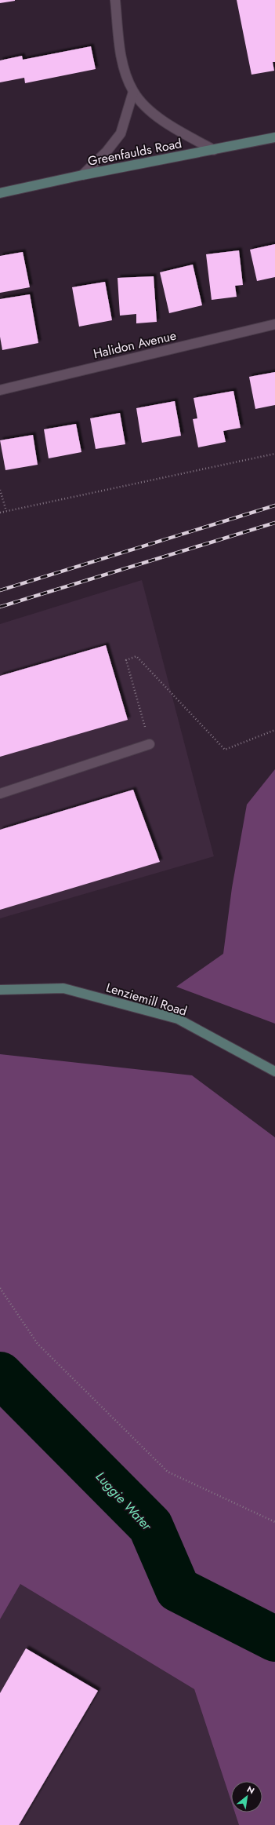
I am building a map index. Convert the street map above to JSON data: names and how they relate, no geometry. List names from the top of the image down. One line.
{"streets":{"main road":["Greenfaulds Road","Lenziemill Road"],"street":["Halidon Avenue"]},"water":["Luggie Water"],"north":"top right"}
